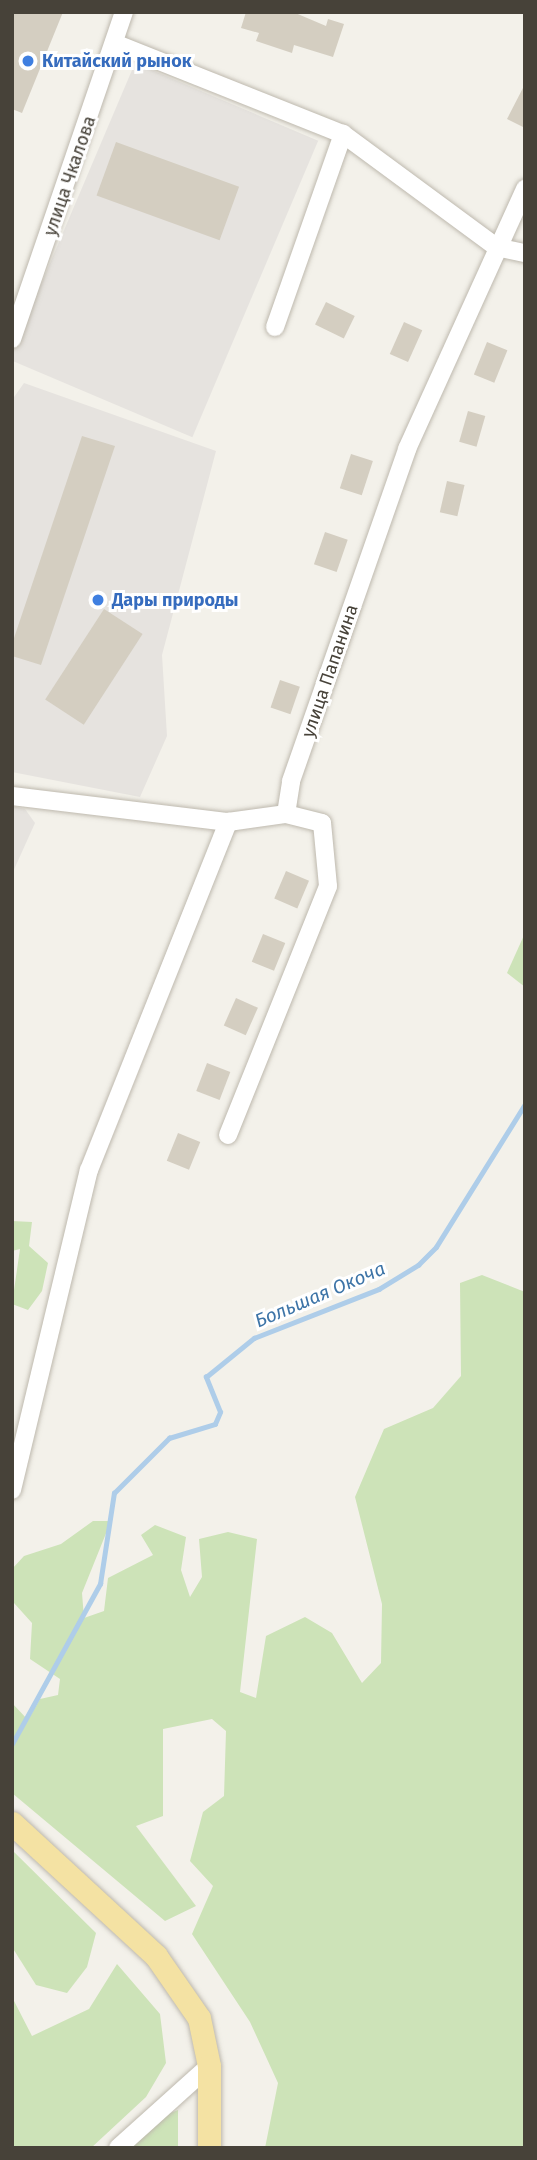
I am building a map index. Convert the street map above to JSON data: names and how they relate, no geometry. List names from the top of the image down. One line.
{"streets":{"street":["улица Чкалова","улица Папанина"]},"water":["Большая Окоча"],"places":["Китайский рынок","Дары природы"]}
